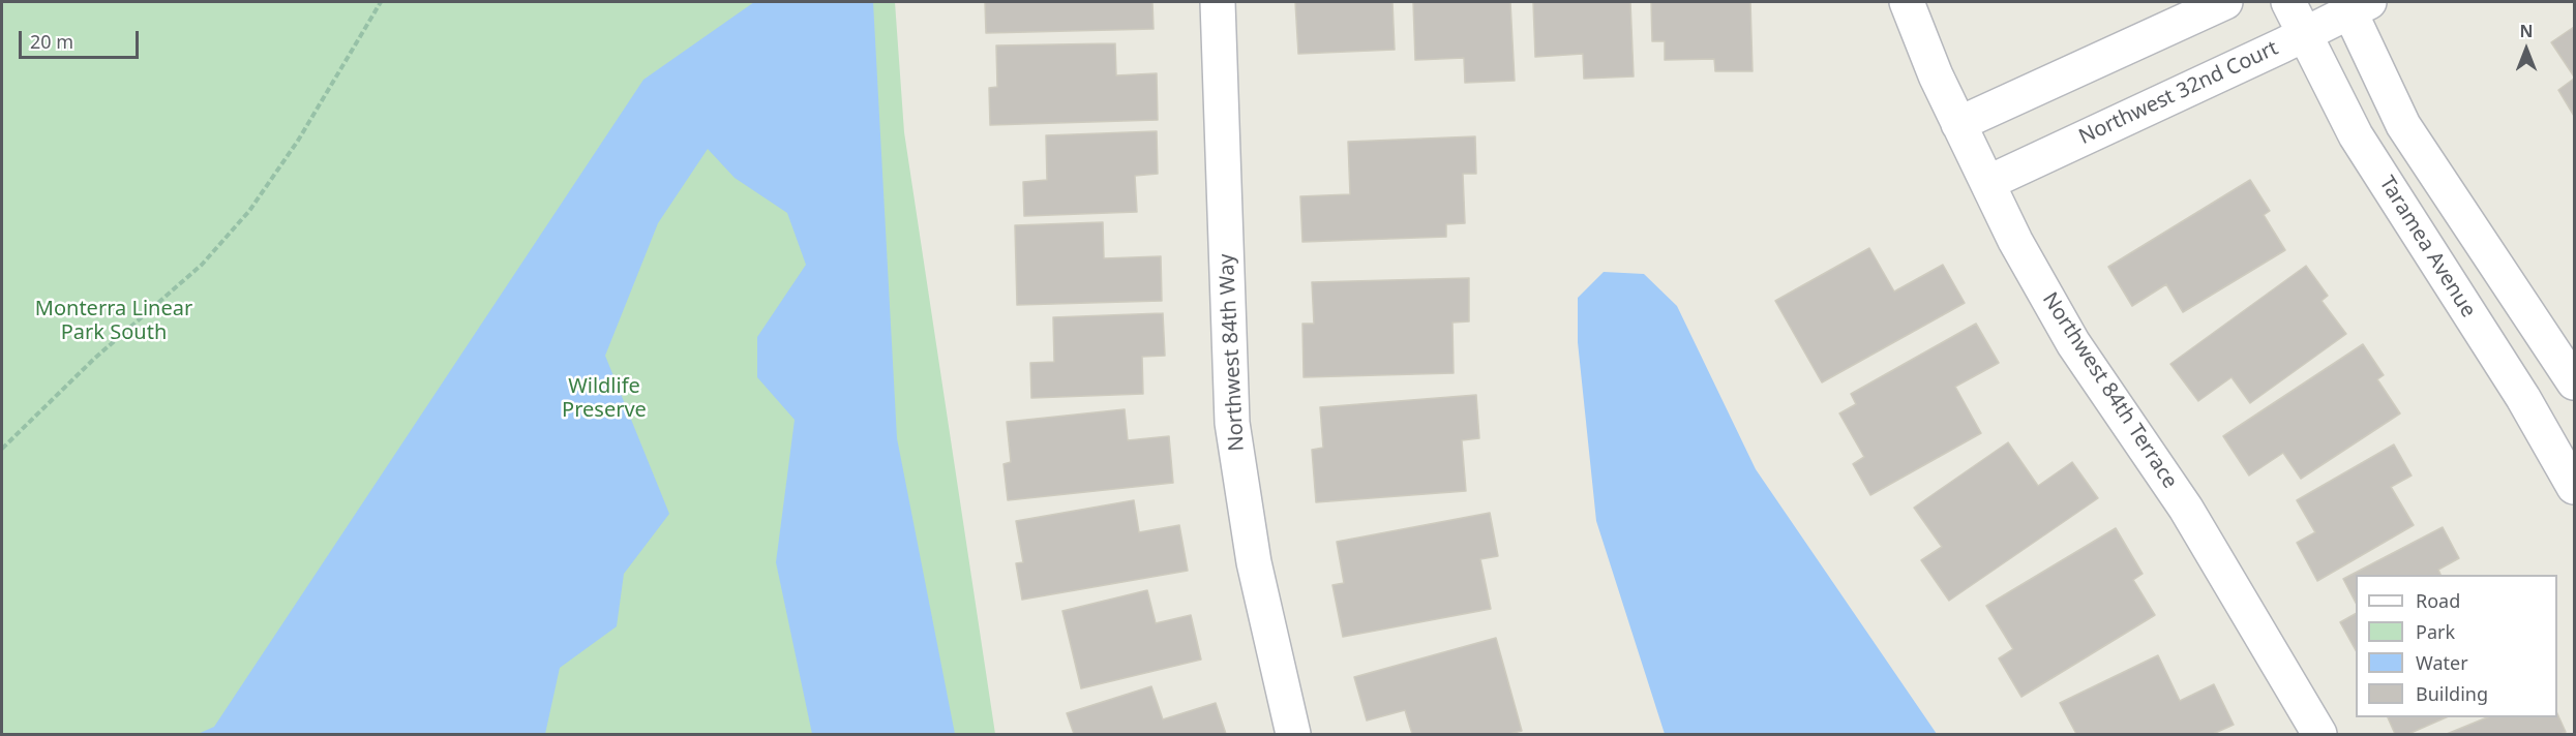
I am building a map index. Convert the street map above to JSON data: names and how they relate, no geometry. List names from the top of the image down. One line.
{"streets":{"street":["Northwest 32nd Court","Taramea Avenue","Northwest 84th Way","Northwest 84th Terrace"]},"crossings":[["Northwest 32nd Court","Taramea Avenue"],["Northwest 32nd Court","Northwest 84th Terrace"]],"parks":["Monterra Linear Park South","Wildlife Preserve"],"legend":["Road","Park","Water","Building"],"scale_bar":"20 m","north":"top"}
